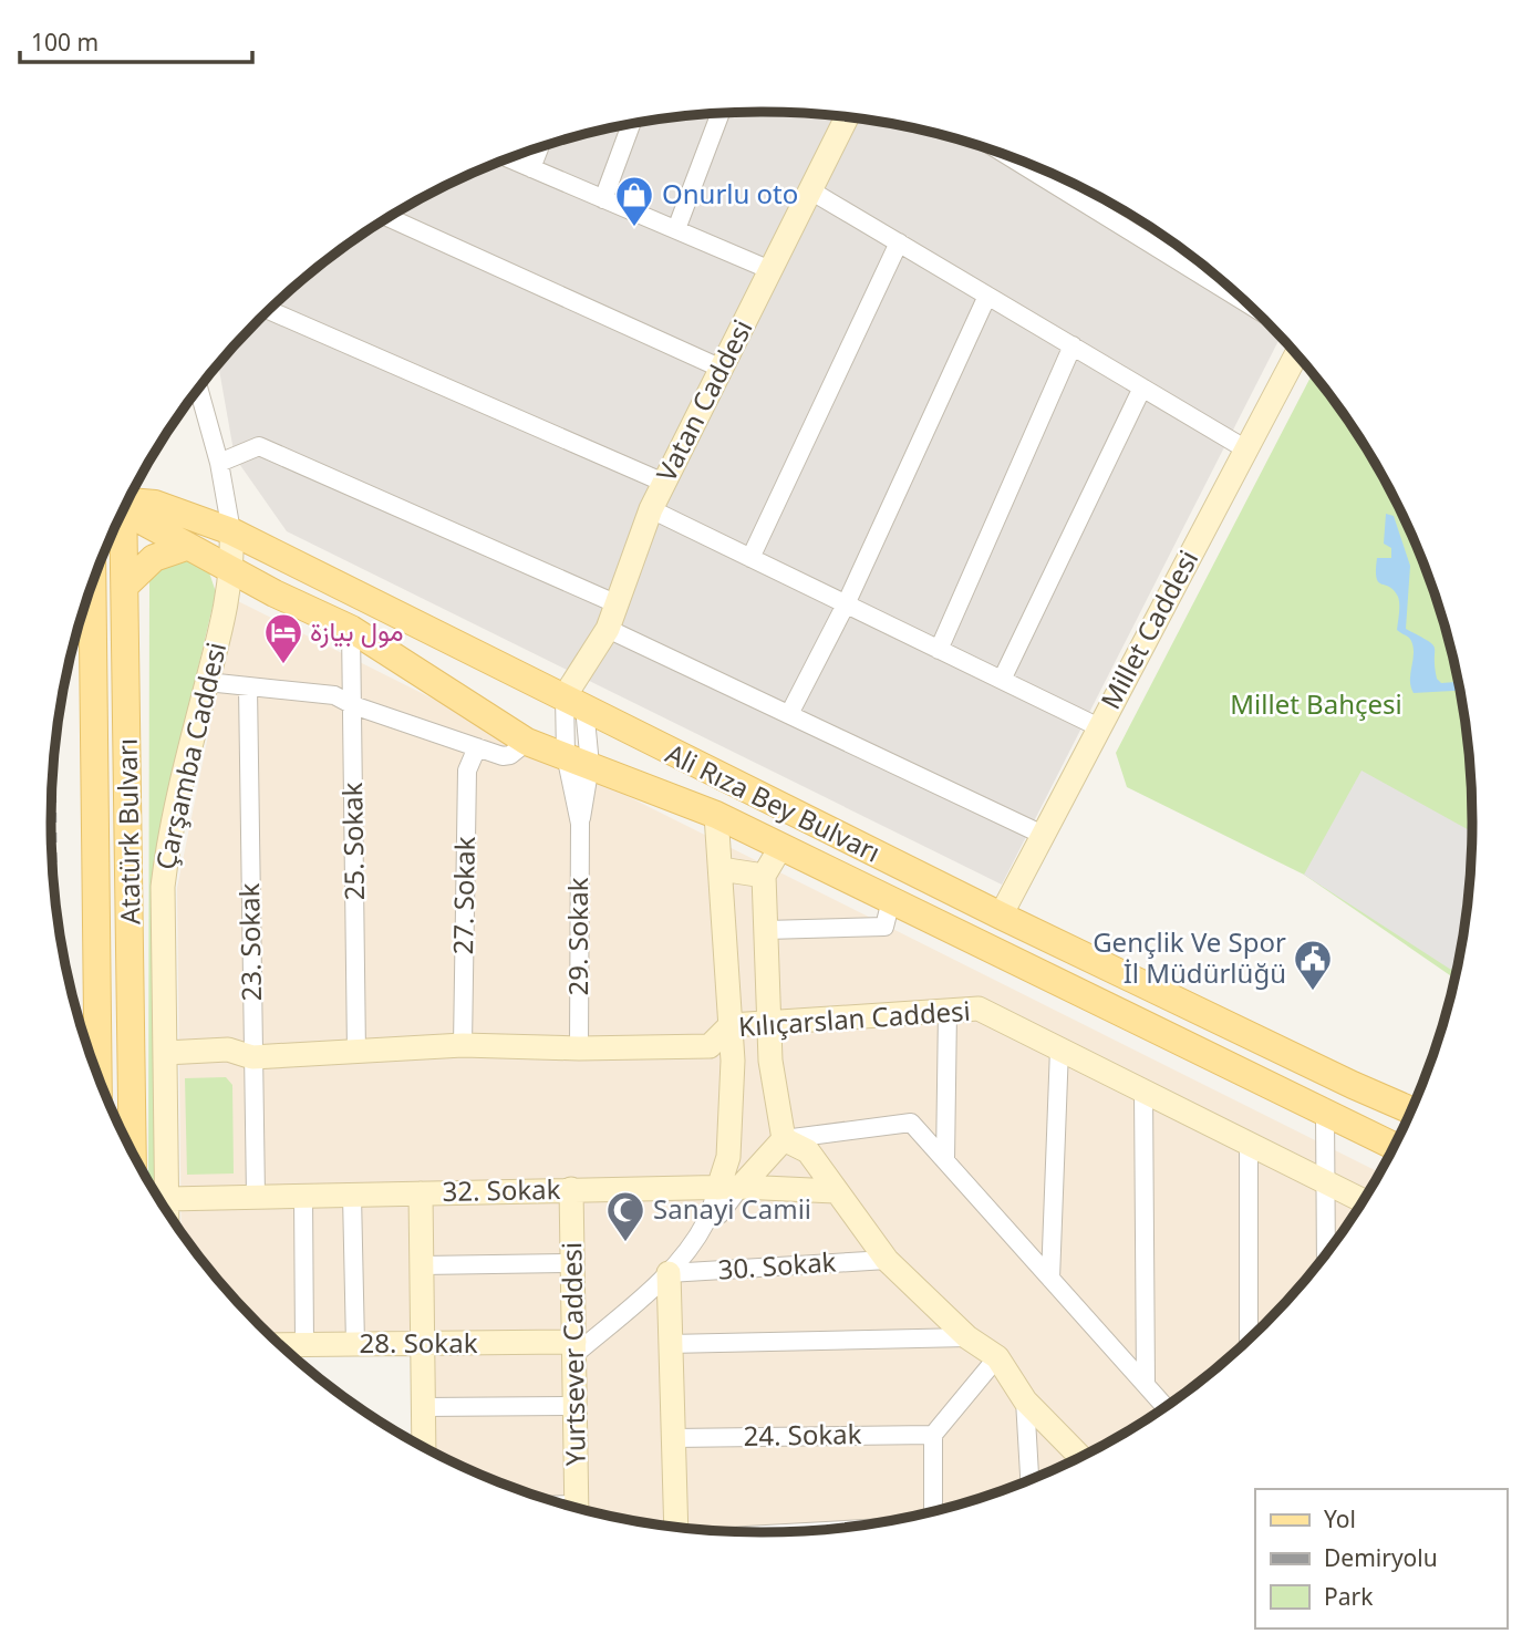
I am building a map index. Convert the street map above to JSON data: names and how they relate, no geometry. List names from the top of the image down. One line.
{"streets":{"main road":["Ali Rıza Bey Bulvarı","Atatürk Bulvarı"],"street":["Vatan Caddesi","Millet Caddesi","Çarşamba Caddesi","25. Sokak","27. Sokak","29. Sokak","23. Sokak","Kılıçarslan Caddesi","32. Sokak","30. Sokak","28. Sokak","Yurtsever Caddesi","24. Sokak"]},"crossings":[["Vatan Caddesi","Ali Rıza Bey Bulvarı"],["Millet Caddesi","Ali Rıza Bey Bulvarı"],["Çarşamba Caddesi","Ali Rıza Bey Bulvarı"],["Çarşamba Caddesi","Kılıçarslan Caddesi"],["Çarşamba Caddesi","32. Sokak"],["Ali Rıza Bey Bulvarı","25. Sokak"],["25. Sokak","Kılıçarslan Caddesi"],["27. Sokak","Kılıçarslan Caddesi"],["29. Sokak","Kılıçarslan Caddesi"],["23. Sokak","Kılıçarslan Caddesi"],["23. Sokak","32. Sokak"],["32. Sokak","Yurtsever Caddesi"],["28. Sokak","Yurtsever Caddesi"]],"parks":["Millet Bahçesi"],"places":{"shop":["Onurlu oto"],"hotel":["مول بيازة"],"public building":["Gençlik Ve Spor İl Müdürlüğü"],"mosque":["Sanayi Camii"]},"legend":["Yol","Demiryolu","Park"],"scale_bar":"100 m"}
